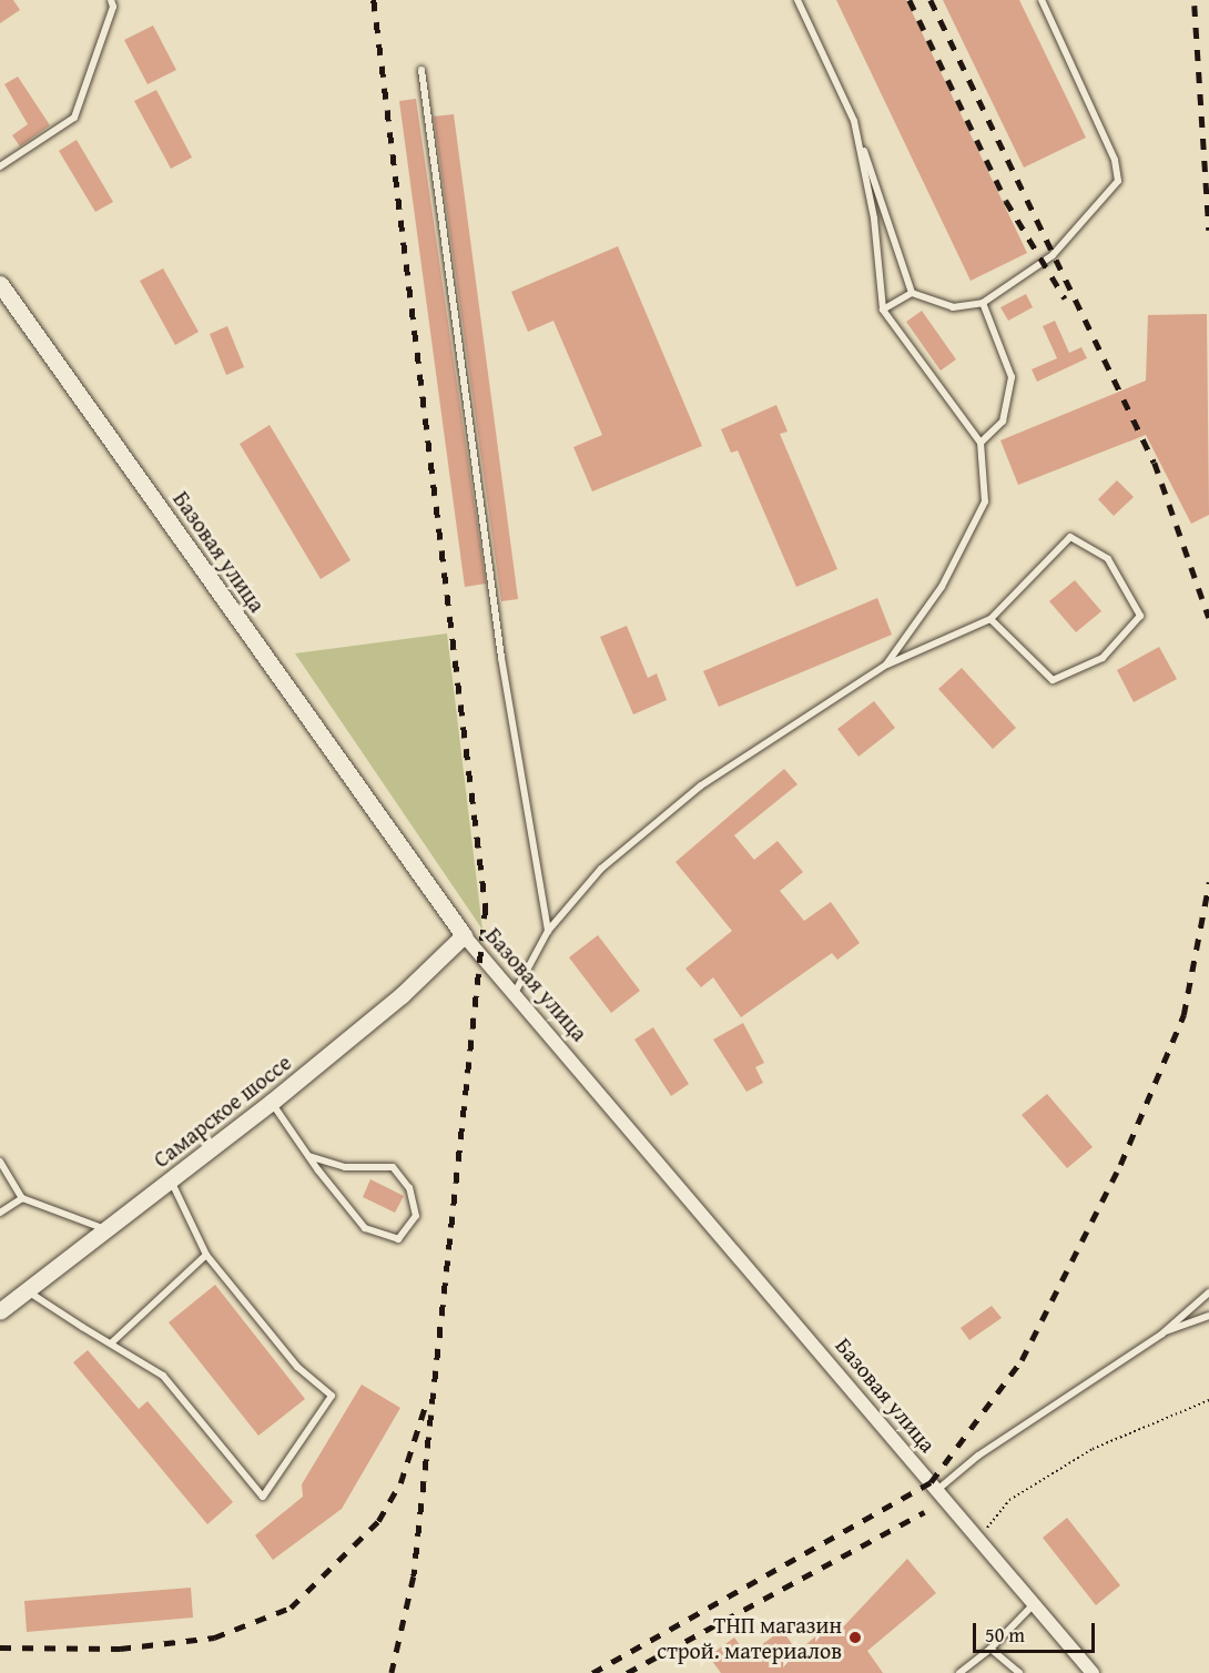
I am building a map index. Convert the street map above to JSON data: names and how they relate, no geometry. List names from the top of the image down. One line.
{"streets":{"street":["Базовая улица","Самарское шоссе"]},"crossings":[["Базовая улица","Самарское шоссе"]],"places":["ТНП магазин строй. материалов"],"scale_bar":"50 m"}
